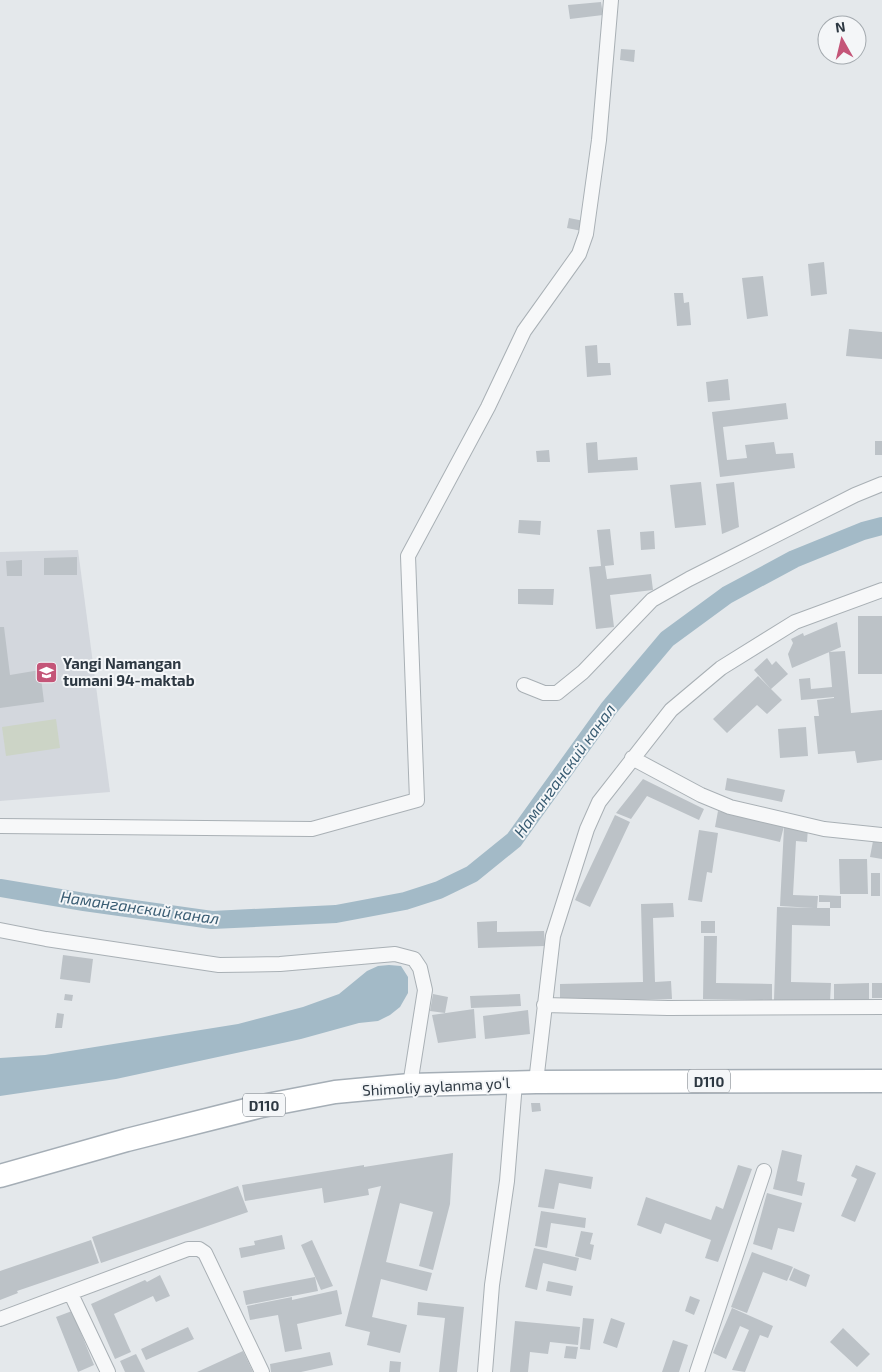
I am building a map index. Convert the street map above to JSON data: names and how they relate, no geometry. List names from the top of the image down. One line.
{"streets":{"main road":["D110","Shimoliy aylanma yoʻl"]},"water":["Наманганский канал"],"places":{"school or university":["Yangi Namangan tumani 94-maktab"]},"north":"top"}
